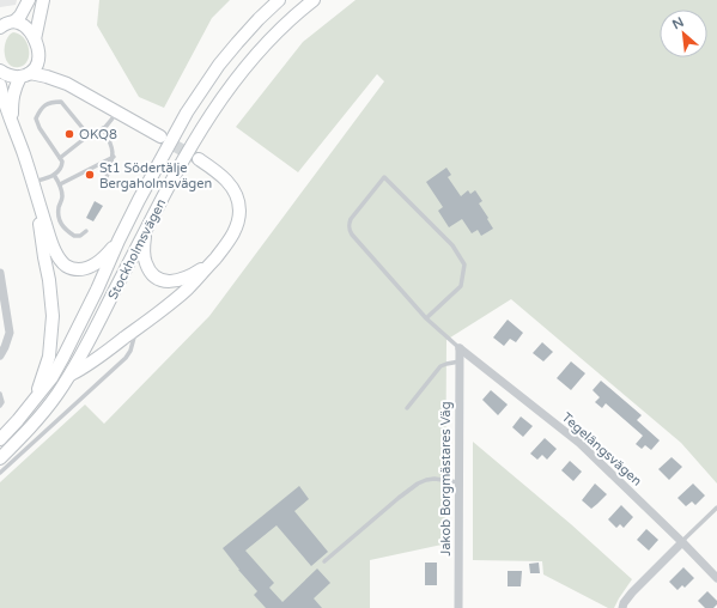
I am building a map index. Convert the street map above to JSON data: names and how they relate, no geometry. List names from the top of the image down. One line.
{"streets":{"main road":["Stockholmsvägen"],"street":["Tegelängsvägen","Jakob Borgmästares Väg"]},"crossings":[["Tegelängsvägen","Jakob Borgmästares Väg"]],"places":["OKQ8","St1 Södertälje Bergaholmsvägen"],"north":"top left"}
